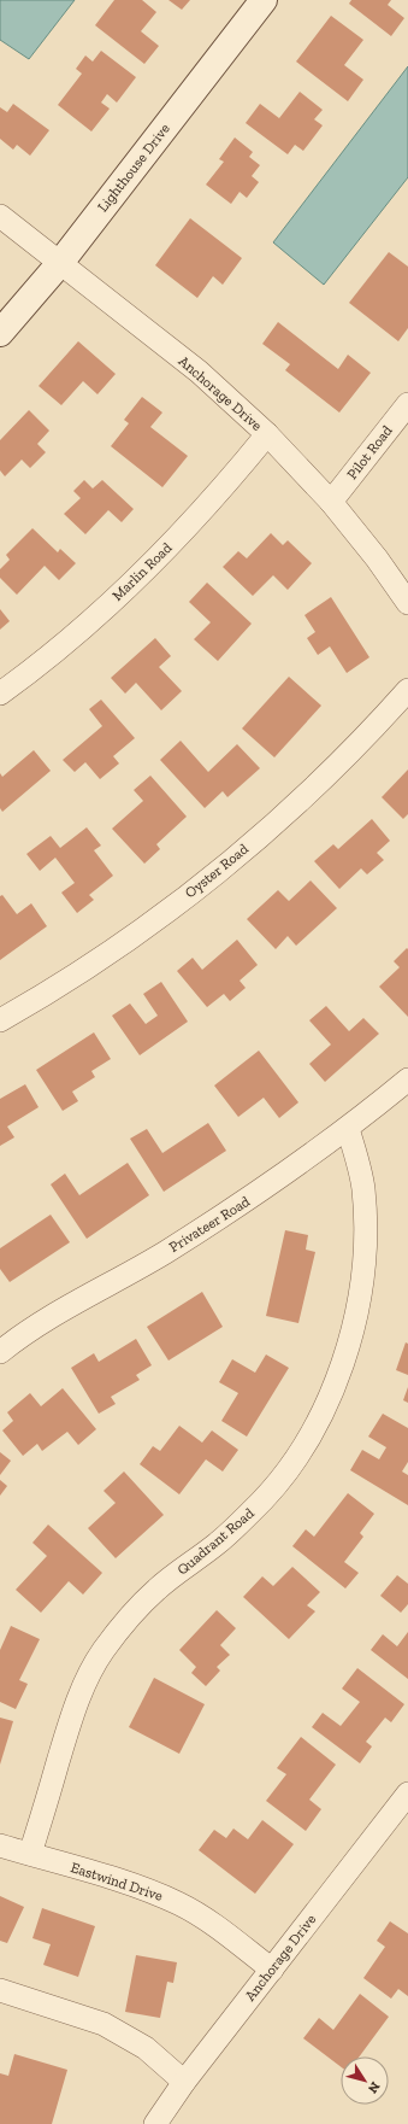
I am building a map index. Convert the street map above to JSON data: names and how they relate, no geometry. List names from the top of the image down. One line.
{"streets":{"street":["Lighthouse Drive","Anchorage Drive","Pilot Road","Marlin Road","Oyster Road","Privateer Road","Quadrant Road","Eastwind Drive"]},"crossings":[["Lighthouse Drive","Anchorage Drive"],["Anchorage Drive","Pilot Road"],["Anchorage Drive","Marlin Road"],["Anchorage Drive","Eastwind Drive"],["Privateer Road","Quadrant Road"],["Quadrant Road","Eastwind Drive"]],"north":"bottom right"}
